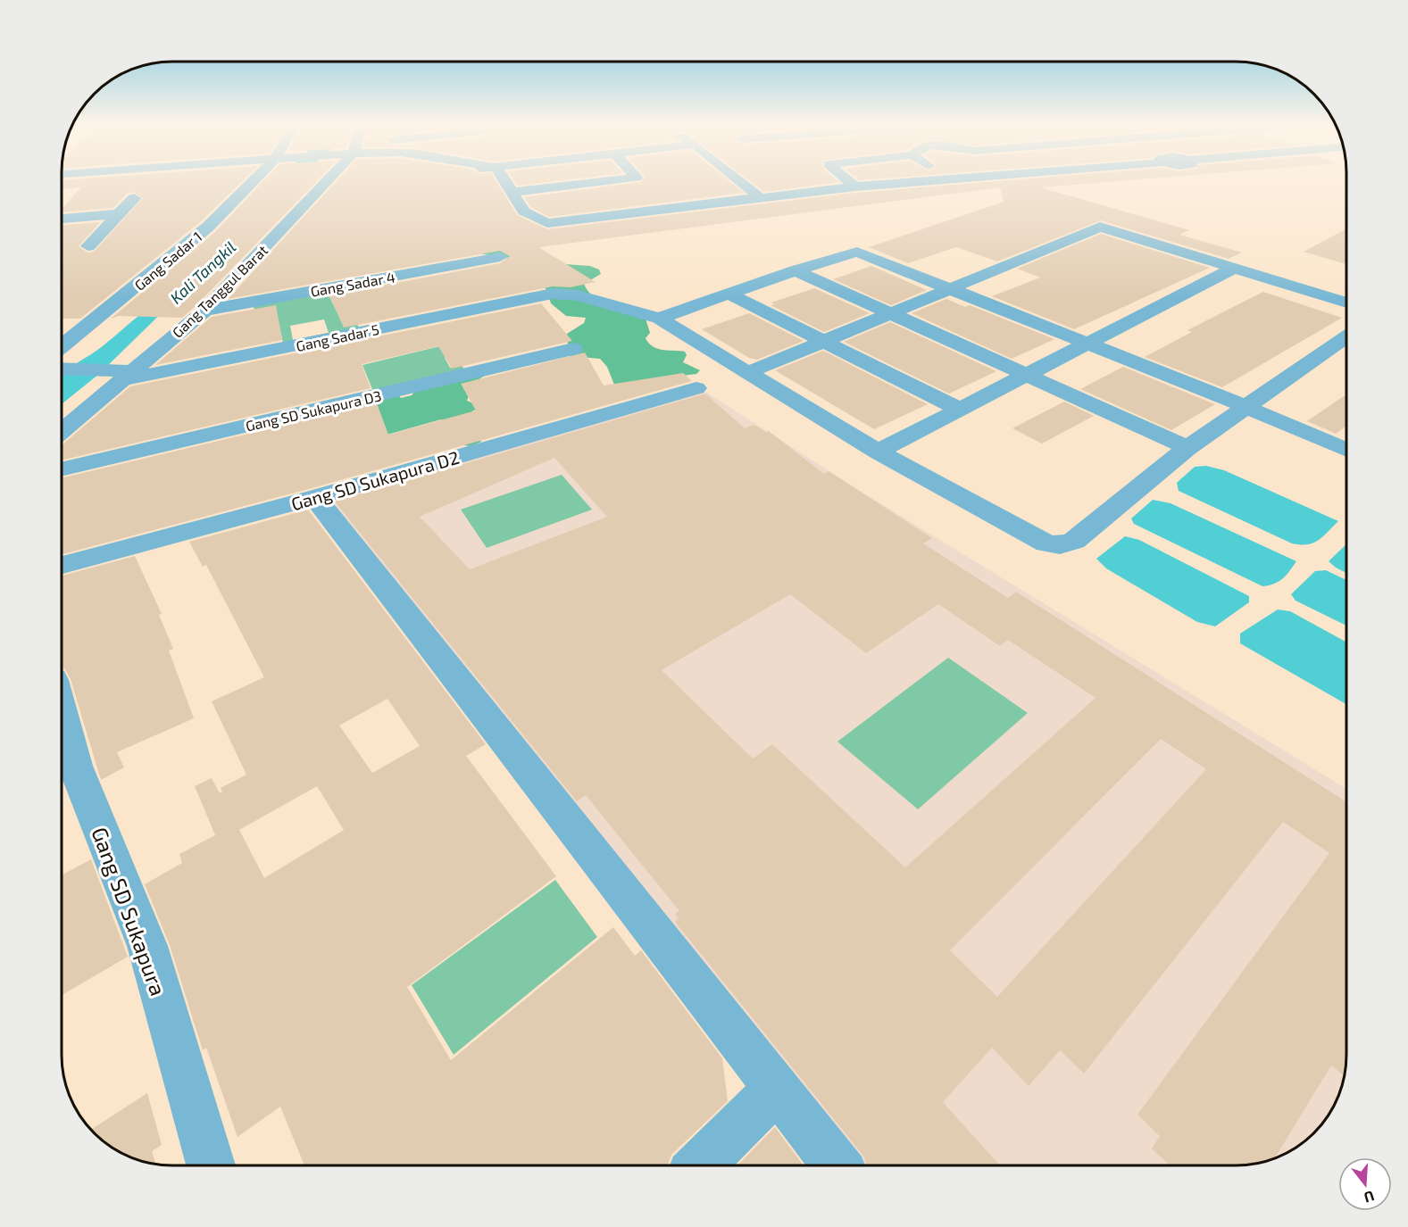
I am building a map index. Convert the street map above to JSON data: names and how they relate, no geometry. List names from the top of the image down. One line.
{"streets":{"street":["Gang Sadar 1","Gang Sadar 4","Gang Tanggul Barat","Gang Sadar 5","Gang SD Sukapura D3","Gang SD Sukapura D2","Gang SD Sukapura"]},"crossings":[["Gang Sadar 4","Gang Tanggul Barat"],["Gang Tanggul Barat","Gang Sadar 5"]],"water":["Kali Tangkil"],"north":"bottom"}
